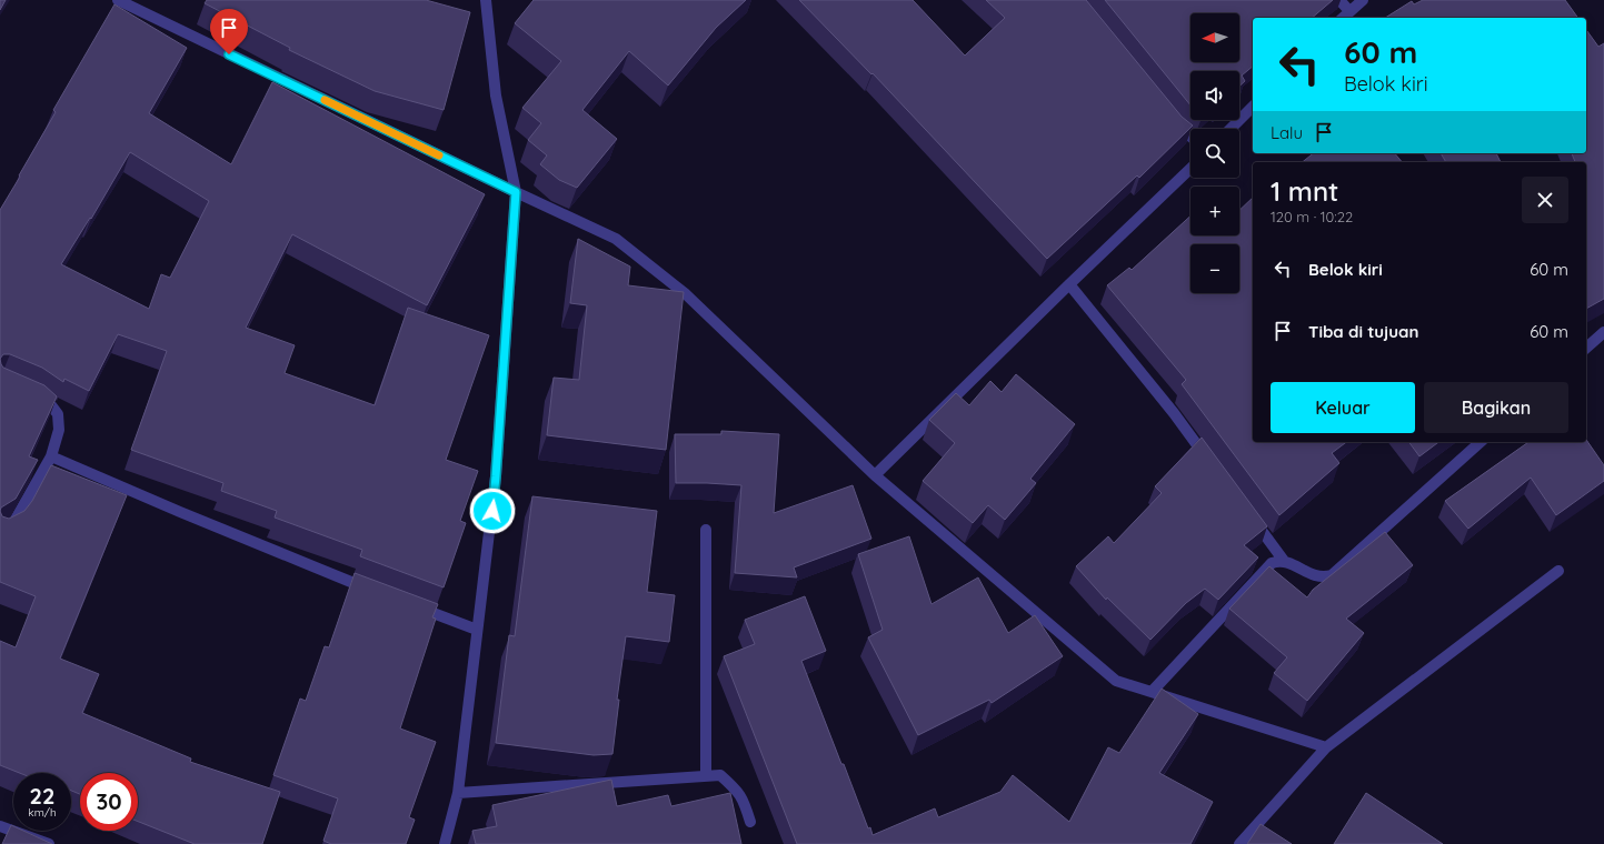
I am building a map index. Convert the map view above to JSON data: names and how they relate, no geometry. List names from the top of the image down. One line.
{"north":"left","page":{"map_buttons":["+","−"],"turn":["60 m","Belok kiri"],"then":"Lalu","heading":["1 mnt","120 m · 10:22"],"list":[{"name":"Belok kiri","value":"60 m"},{"name":"Tiba di tujuan","value":"60 m"}],"buttons":["Keluar","Bagikan"],"speed":"22 km/h","limit":"30"}}
